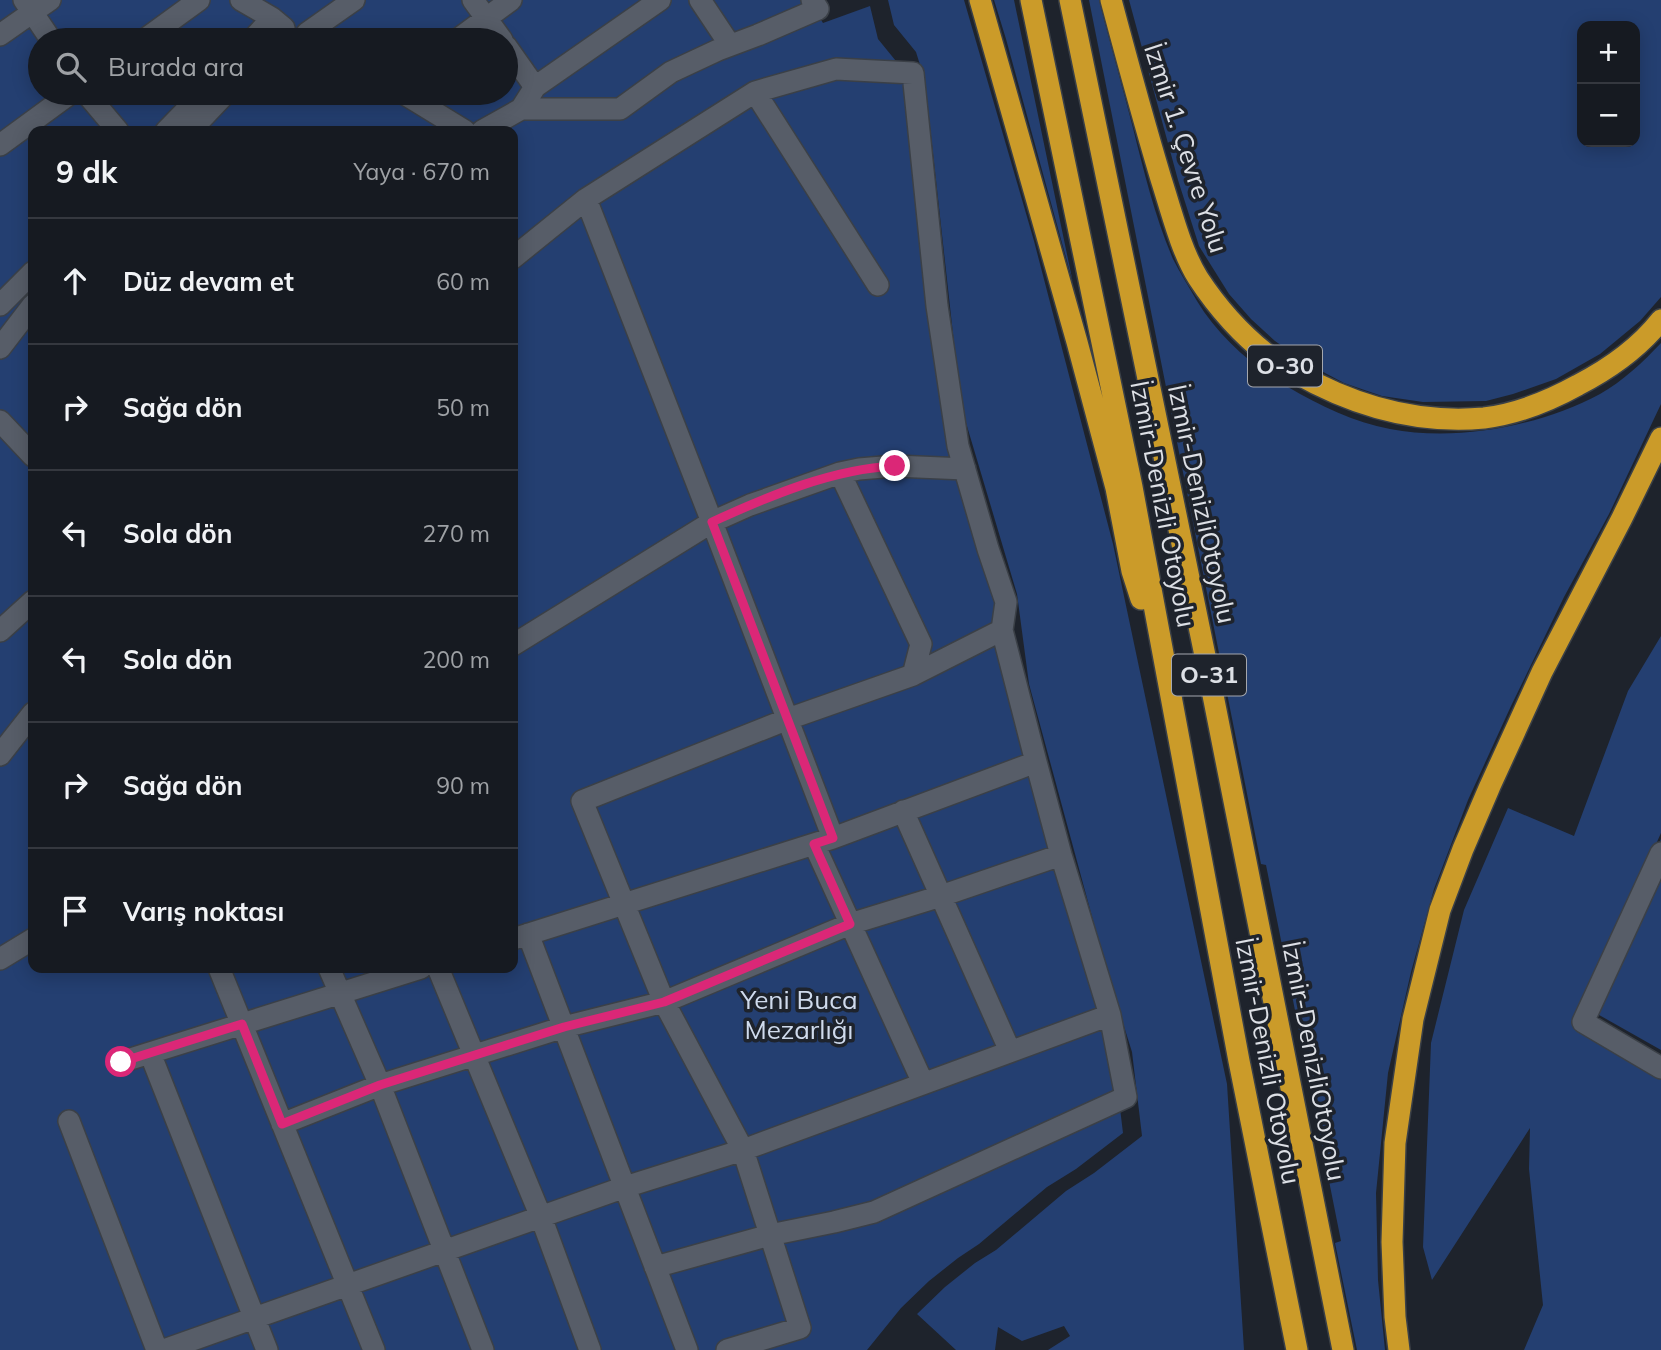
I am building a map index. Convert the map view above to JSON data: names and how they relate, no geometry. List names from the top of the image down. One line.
{"streets":{"highway":["İzmir 1. Çevre Yolu","O-30","İzmir-Denizli Otoyolu","İzmir-DenizliOtoyolu","O-31"]},"parks":["Yeni Buca Mezarlığı"],"page":{"map_buttons":["+","−"],"search":"Burada ara","heading":["9 dk","Yaya · 670 m"],"list":[["Düz devam et","60 m"],["Sağa dön","50 m"],["Sola dön","270 m"],["Sola dön","200 m"],["Sağa dön","90 m"],"Varış noktası"]}}
